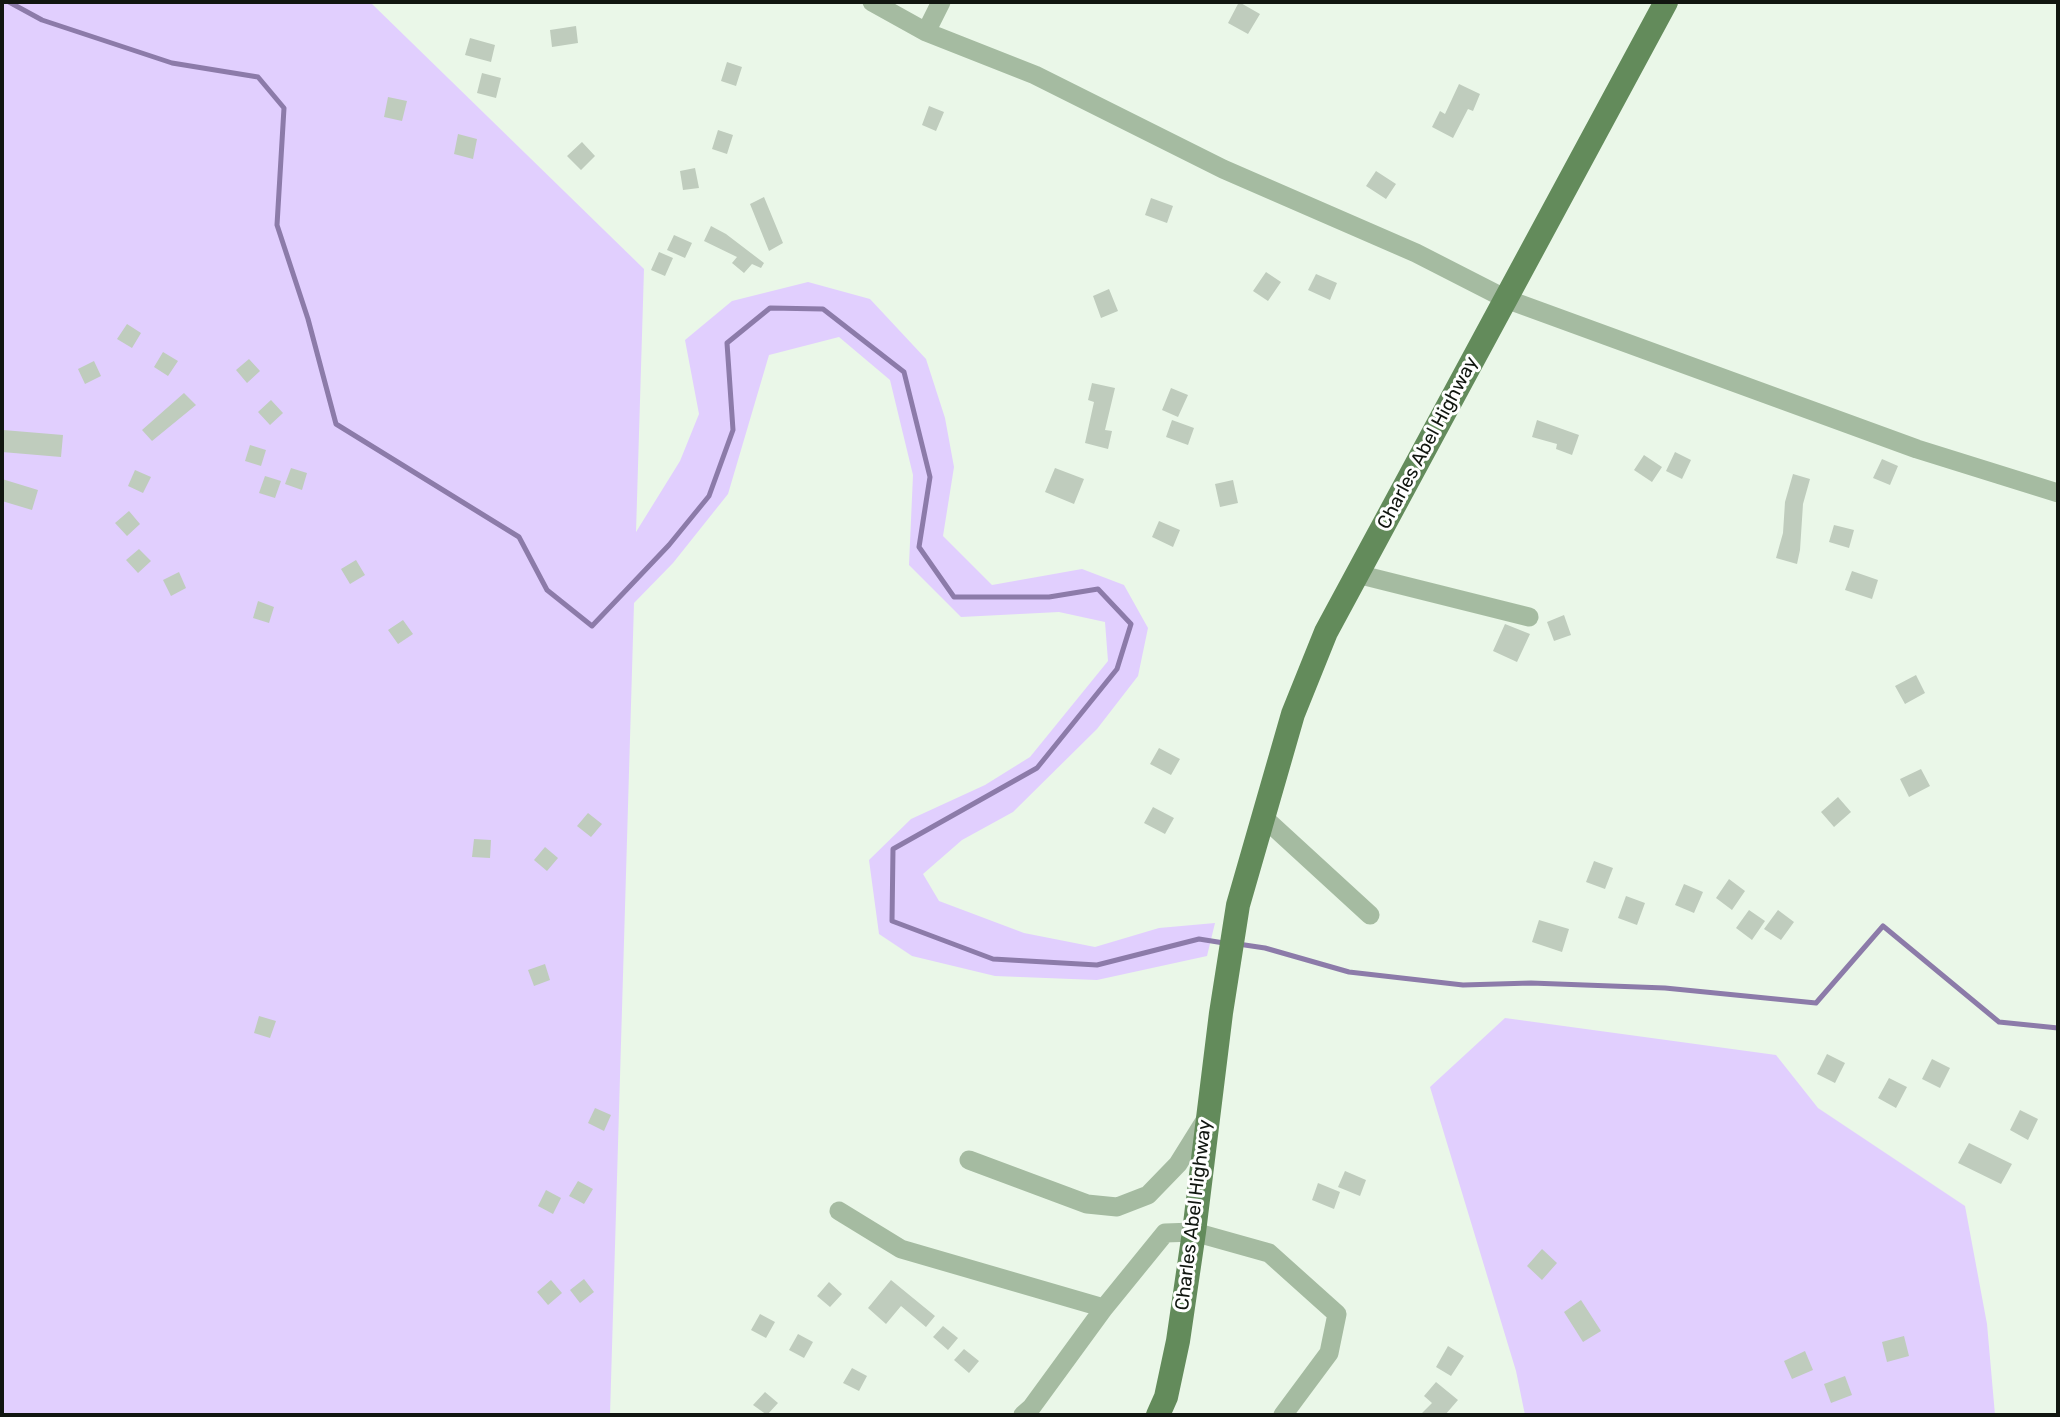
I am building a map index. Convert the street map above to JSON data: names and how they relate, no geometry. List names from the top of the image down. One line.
{"streets":{"main road":["Charles Abel Highway"]}}
